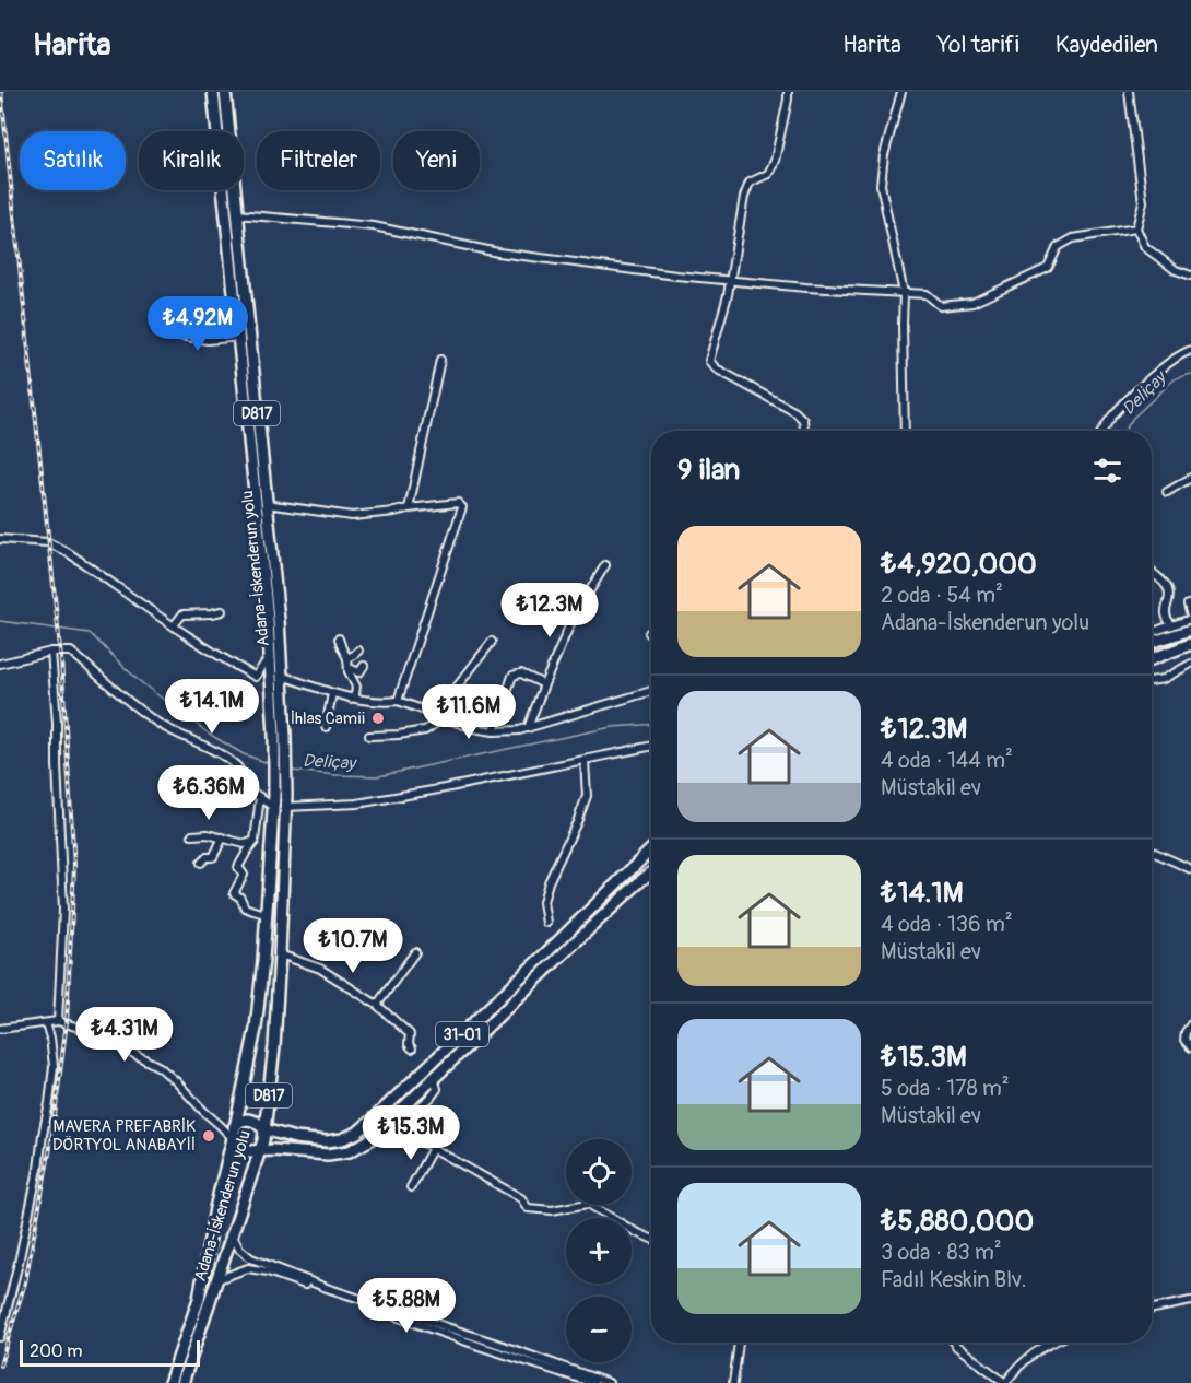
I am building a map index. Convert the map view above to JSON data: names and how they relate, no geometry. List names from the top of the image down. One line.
{"streets":{"highway":["D817","Adana-İskenderun yolu","31-01"]},"crossings":[["D817","Adana-İskenderun yolu"],["Adana-İskenderun yolu","31-01"]],"water":["Deliçay"],"places":["İhlas Camii","MAVERA PREFABRİK DÖRTYOL ANABAYİİ"],"scale_bar":"200 m","page":{"header":"Harita","nav":["Harita","Yol tarifi","Kaydedilen"],"chip":["Satılık","Kiralık","Filtreler","Yeni"],"price":["₺4.92M","₺12.3M","₺14.1M","₺11.6M","₺6.36M","₺10.7M","₺4.31M","₺15.3M","₺5.88M"],"heading":"9 ilan","list":[{"name":"₺4,920,000","note":"2 oda · 54 m² · Adana-İskenderun yolu"},{"name":"₺12.3M","note":"4 oda · 144 m² · Müstakil ev"},{"name":"₺14.1M","note":"4 oda · 136 m² · Müstakil ev"},{"name":"₺15.3M","note":"5 oda · 178 m² · Müstakil ev"},{"name":"₺5,880,000","note":"3 oda · 83 m² · Fadıl Keskin Blv."}],"map_buttons":["+","−"],"scale":"200 m"}}
